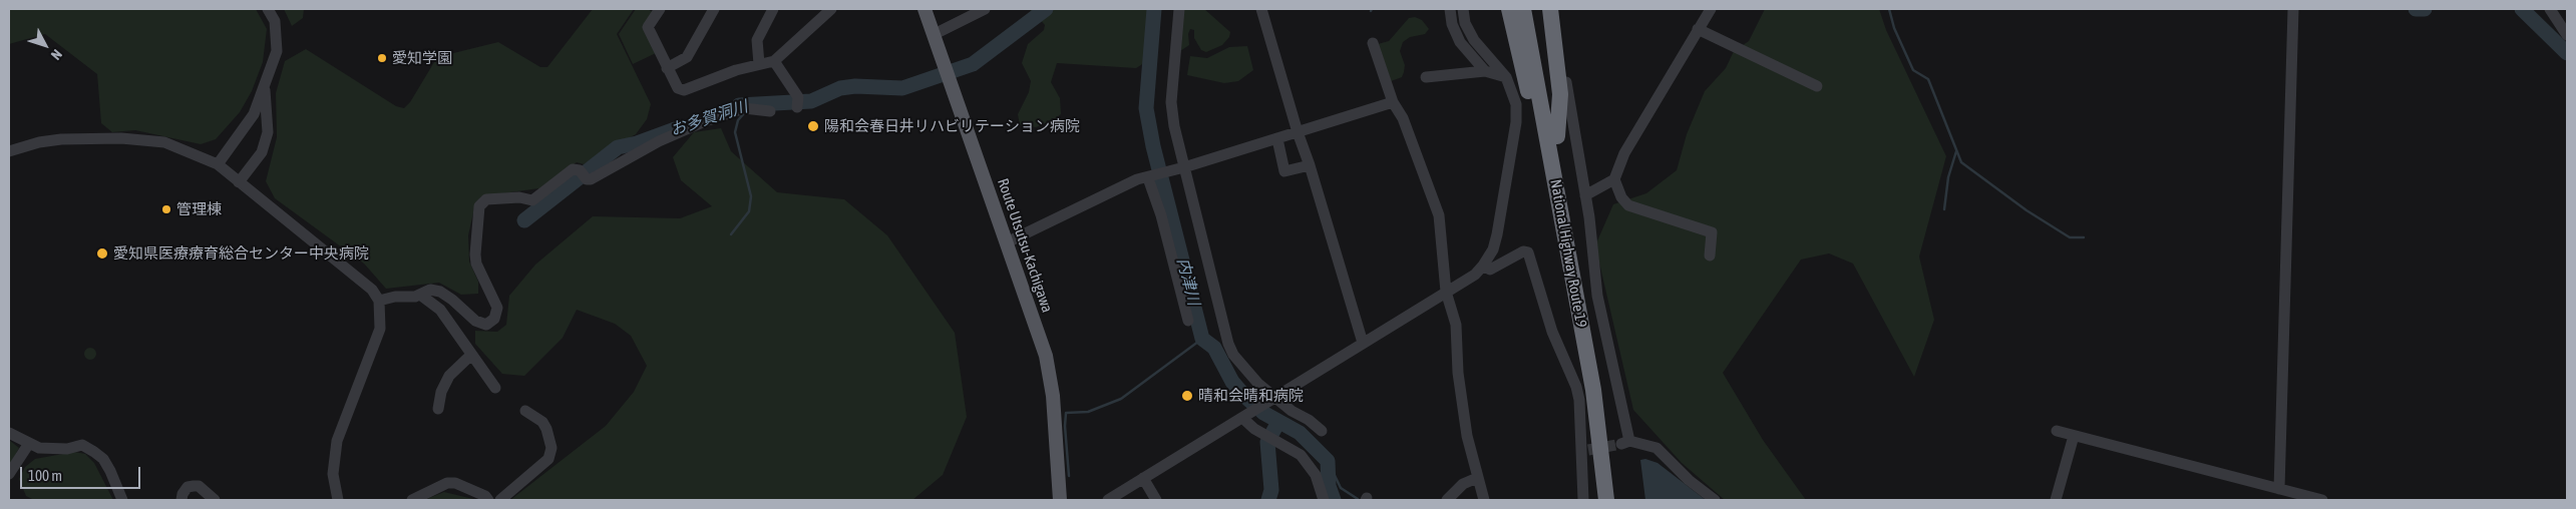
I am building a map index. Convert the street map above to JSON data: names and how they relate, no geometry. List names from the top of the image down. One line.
{"streets":{"highway":["National Highway Route 19"],"main road":["Route Utsutsu-Kachigawa"]},"water":["お多賀洞川","内津川"],"places":["愛知学園","陽和会春日井リハビリテーション病院","管理棟","愛知県医療療育総合センター中央病院","晴和会晴和病院"],"scale_bar":"100 m","north":"bottom right"}
